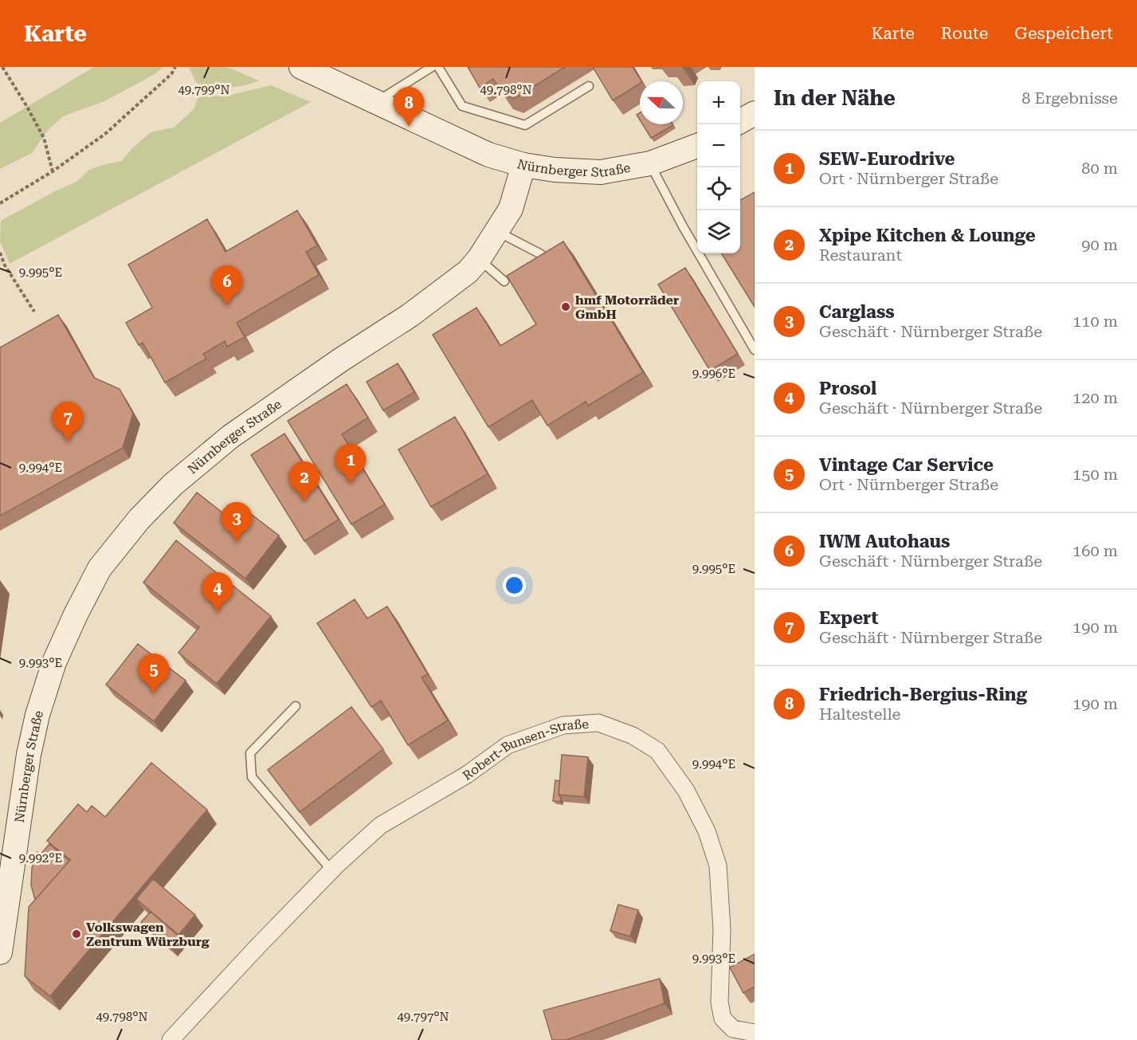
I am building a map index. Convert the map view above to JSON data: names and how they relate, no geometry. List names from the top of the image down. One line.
{"streets":{"street":["Nürnberger Straße","Robert-Bunsen-Straße"]},"places":["hmf Motorräder GmbH","Volkswagen Zentrum Würzburg"],"north":"left","page":{"header":"Karte","nav":["Karte","Route","Gespeichert"],"heading":["In der Nähe","8 Ergebnisse"],"map_buttons":["+","−"],"pins":["8","6","7","1","2","3","4","5"],"list":[{"mark":"1","name":"SEW-Eurodrive","note":"Ort · Nürnberger Straße","value":"80 m"},{"mark":"2","name":"Xpipe Kitchen & Lounge","note":"Restaurant","value":"90 m"},{"mark":"3","name":"Carglass","note":"Geschäft · Nürnberger Straße","value":"110 m"},{"mark":"4","name":"Prosol","note":"Geschäft · Nürnberger Straße","value":"120 m"},{"mark":"5","name":"Vintage Car Service","note":"Ort · Nürnberger Straße","value":"150 m"},{"mark":"6","name":"IWM Autohaus","note":"Geschäft · Nürnberger Straße","value":"160 m"},{"mark":"7","name":"Expert","note":"Geschäft · Nürnberger Straße","value":"190 m"},{"mark":"8","name":"Friedrich-Bergius-Ring","note":"Haltestelle","value":"190 m"}]},"coordinates":["49.799°N","49.798°N","9.995°E","9.996°E","9.994°E","9.993°E","9.992°E","49.797°N"]}
